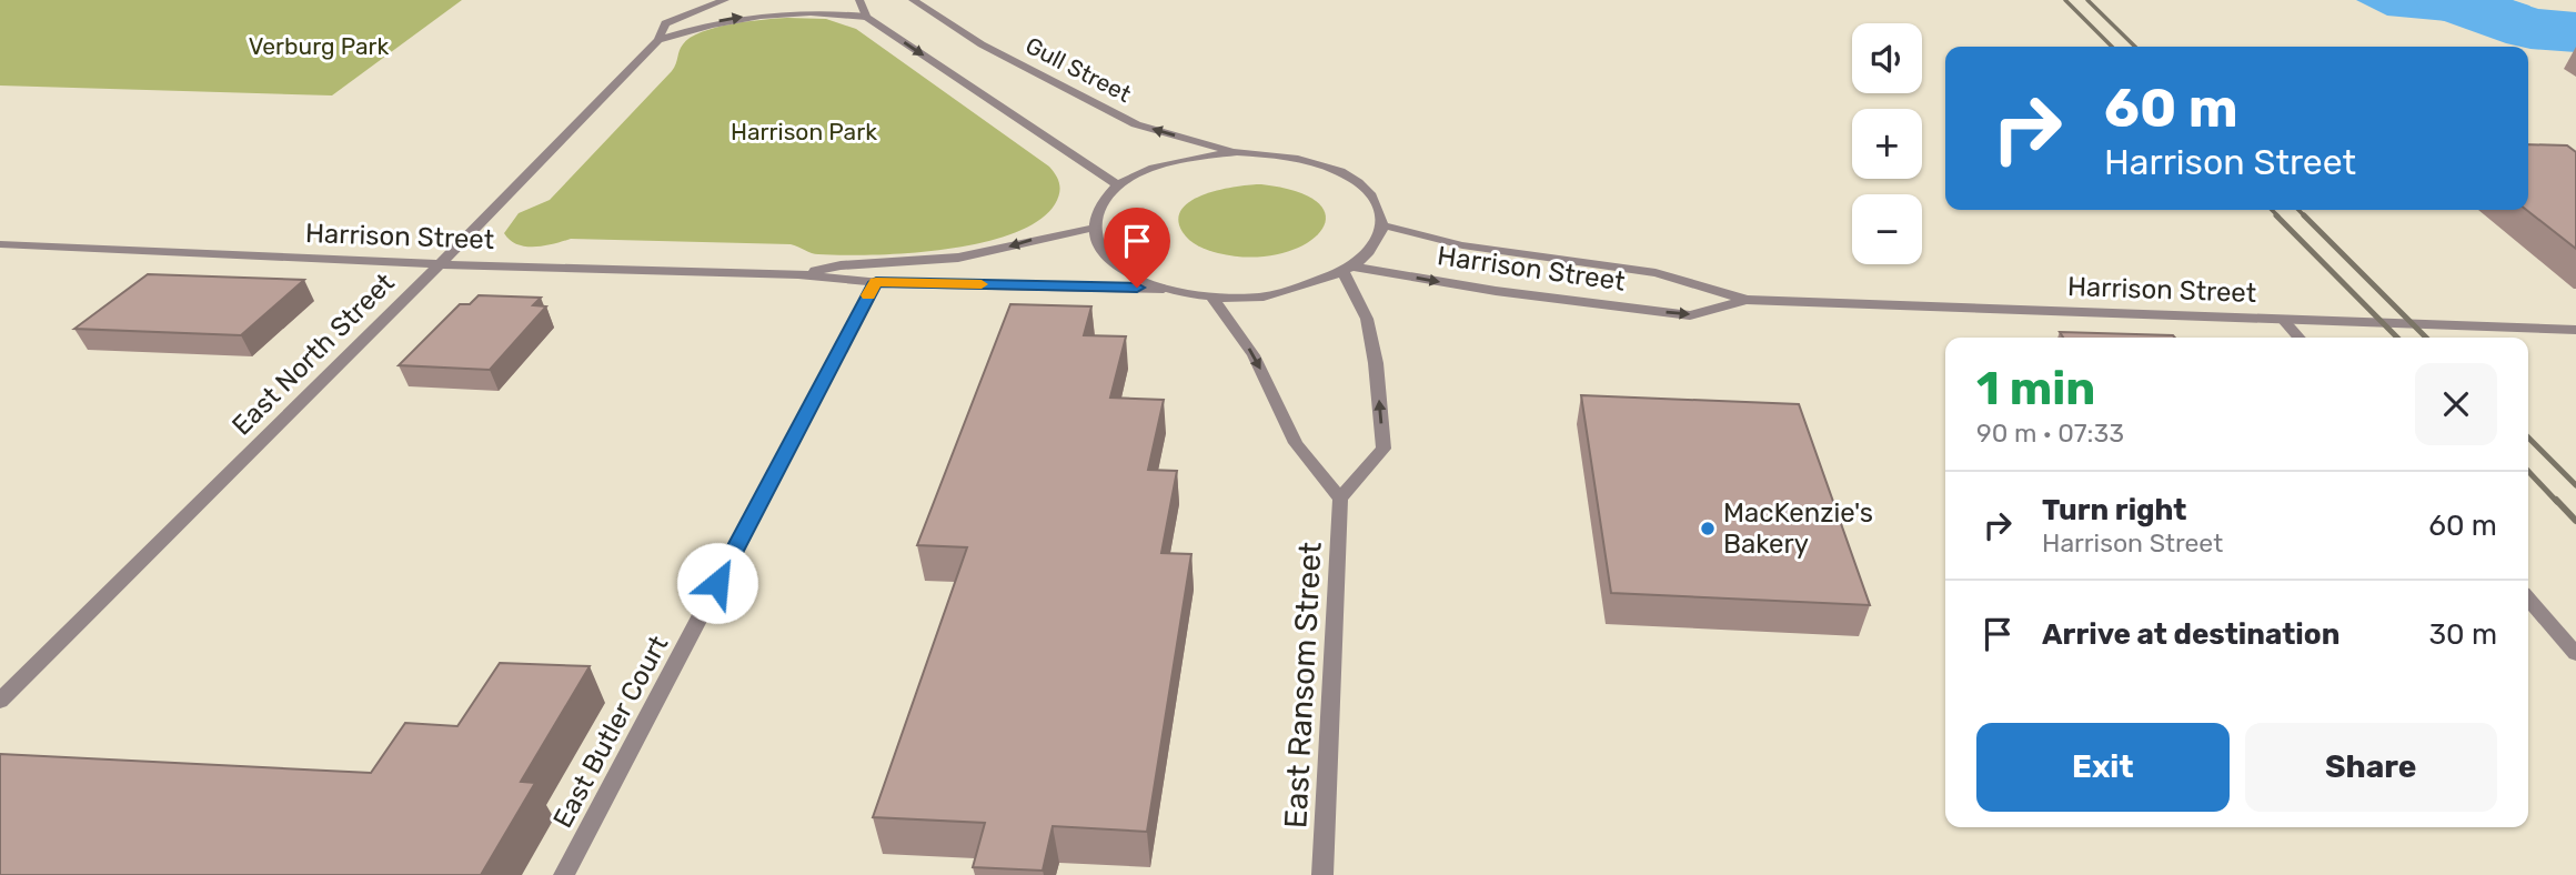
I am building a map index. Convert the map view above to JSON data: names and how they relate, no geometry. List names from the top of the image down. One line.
{"streets":{"street":["Gull Street","Harrison Street","East North Street","East Ransom Street","East Butler Court"]},"crossings":[["Harrison Street","East North Street"],["Harrison Street","East Butler Court"]],"parks":["Verburg Park","Harrison Park"],"places":["MacKenzie's Bakery"],"page":{"map_buttons":["+","−"],"turn":["60 m","Harrison Street"],"heading":["1 min","90 m · 07:33"],"list":[{"name":"Turn right","note":"Harrison Street","value":"60 m"},{"name":"Arrive at destination","value":"30 m"}],"buttons":["Exit","Share"]}}
